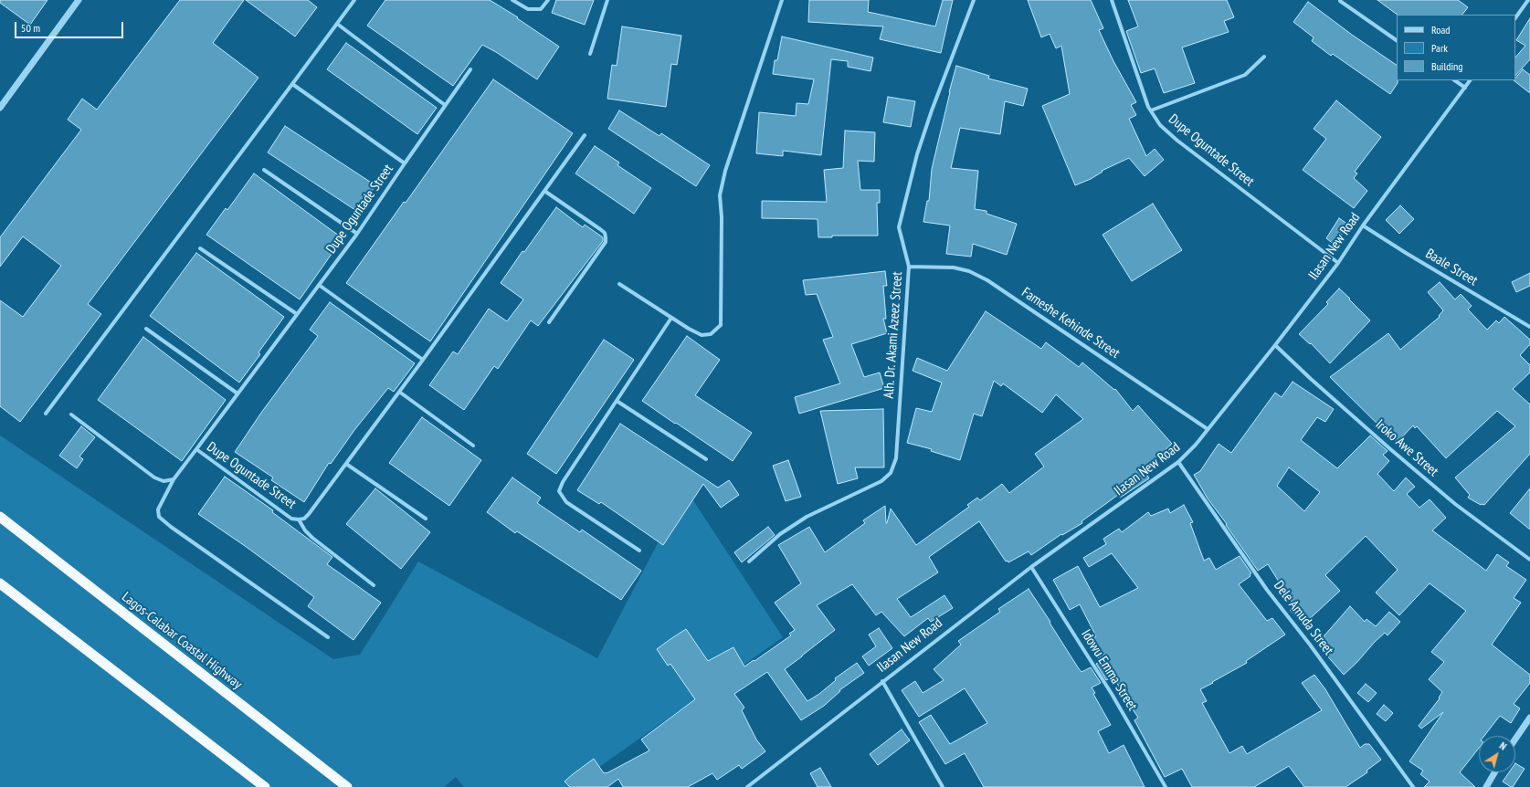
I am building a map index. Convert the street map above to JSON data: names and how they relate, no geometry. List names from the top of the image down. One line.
{"streets":{"highway":["Lagos-Calabar Coastal Highway"],"street":["Dupe Oguntade Street","Ilasan New Road","Baale Street","Fameshe Kehinde Street","Alh. Dr. Akami Azeez Street","Iroko Awe Street","Dele Amuda Street","Idowu Emma Street"]},"crossings":[["Dupe Oguntade Street","Ilasan New Road"],["Ilasan New Road","Baale Street"],["Ilasan New Road","Fameshe Kehinde Street"],["Ilasan New Road","Iroko Awe Street"],["Ilasan New Road","Dele Amuda Street"],["Ilasan New Road","Idowu Emma Street"],["Fameshe Kehinde Street","Alh. Dr. Akami Azeez Street"]],"legend":["Road","Park","Building"],"scale_bar":"50 m","north":"top right"}
